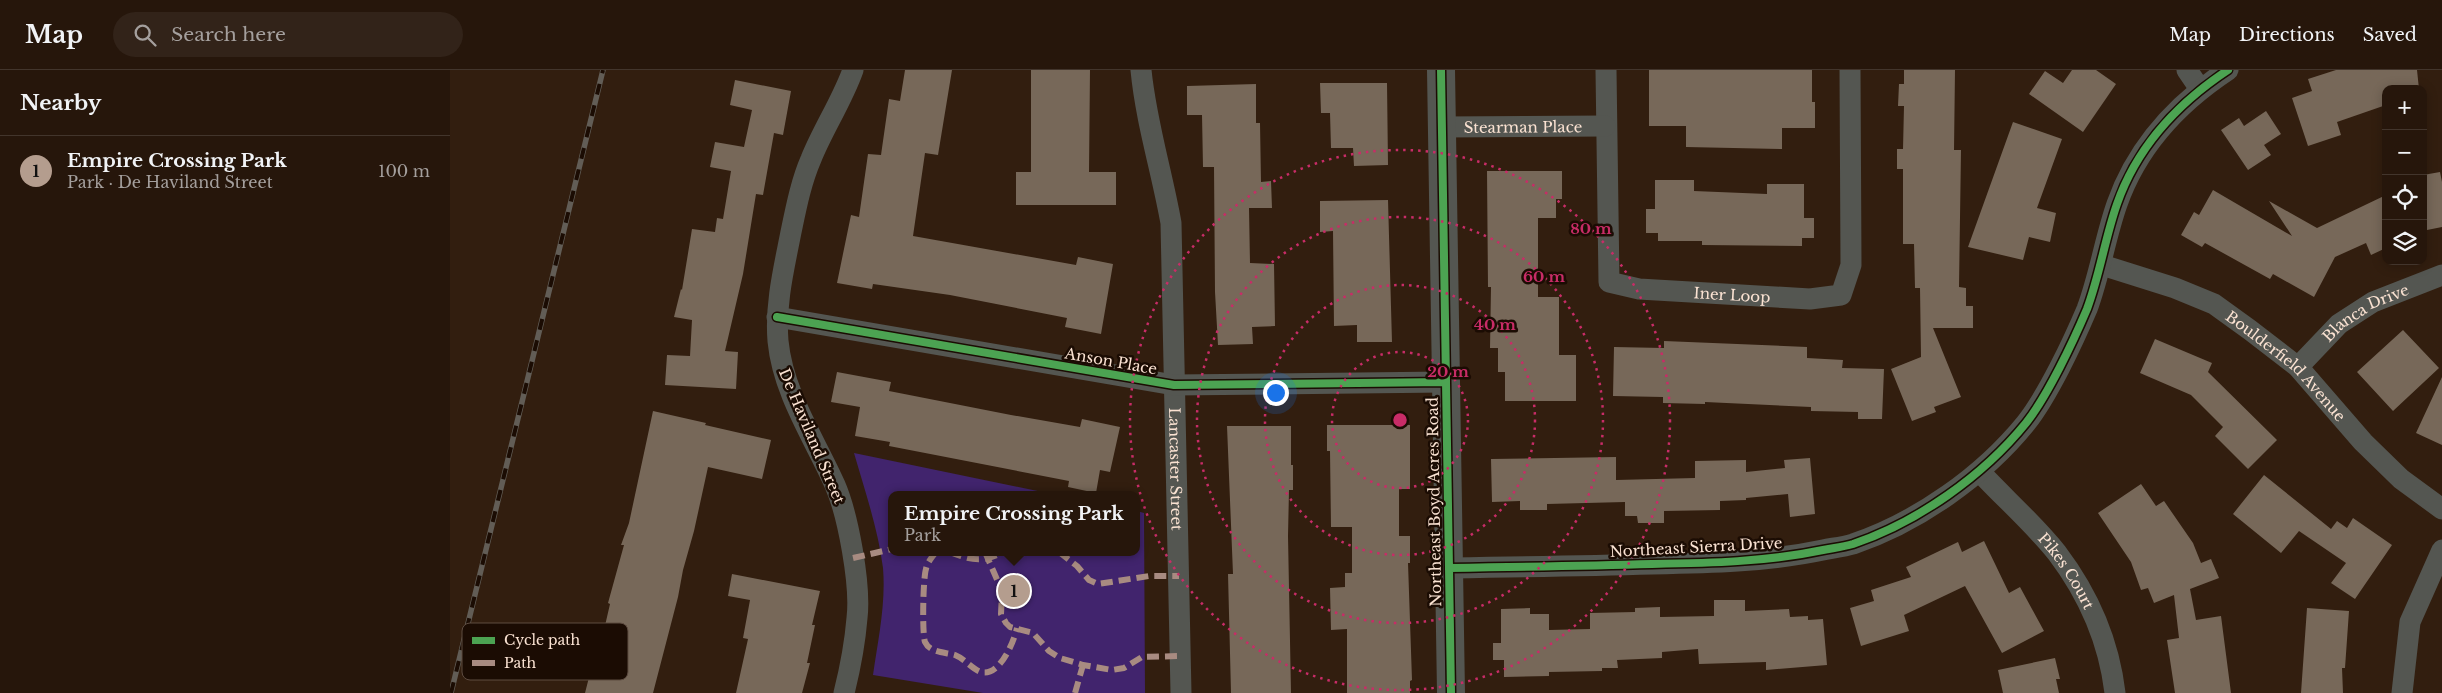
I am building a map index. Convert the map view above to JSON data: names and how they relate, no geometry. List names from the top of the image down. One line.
{"streets":{"street":["Stearman Place","Iner Loop","Blanca Drive","Anson Place","Boulderfield Avenue","De Haviland Street","Lancaster Street","Northeast Boyd Acres Road","Northeast Sierra Drive","Pikes Court"]},"crossings":[["Stearman Place","Iner Loop"],["Stearman Place","Northeast Boyd Acres Road"],["Blanca Drive","Boulderfield Avenue"],["Anson Place","De Haviland Street"],["Anson Place","Lancaster Street"],["Anson Place","Northeast Boyd Acres Road"],["Boulderfield Avenue","Northeast Sierra Drive"],["Northeast Boyd Acres Road","Northeast Sierra Drive"],["Northeast Sierra Drive","Pikes Court"]],"legend":["Cycle path","Path"],"page":{"header":"Map","search":"Search here","nav":["Map","Directions","Saved"],"heading":"Nearby","map_buttons":["+","−"],"list":[{"mark":"1","name":"Empire Crossing Park","note":"Park · De Haviland Street","value":"100 m"}],"popup":["Empire Crossing Park","Park"],"pins":"1"},"rings":["80 m","60 m","40 m","20 m"]}
